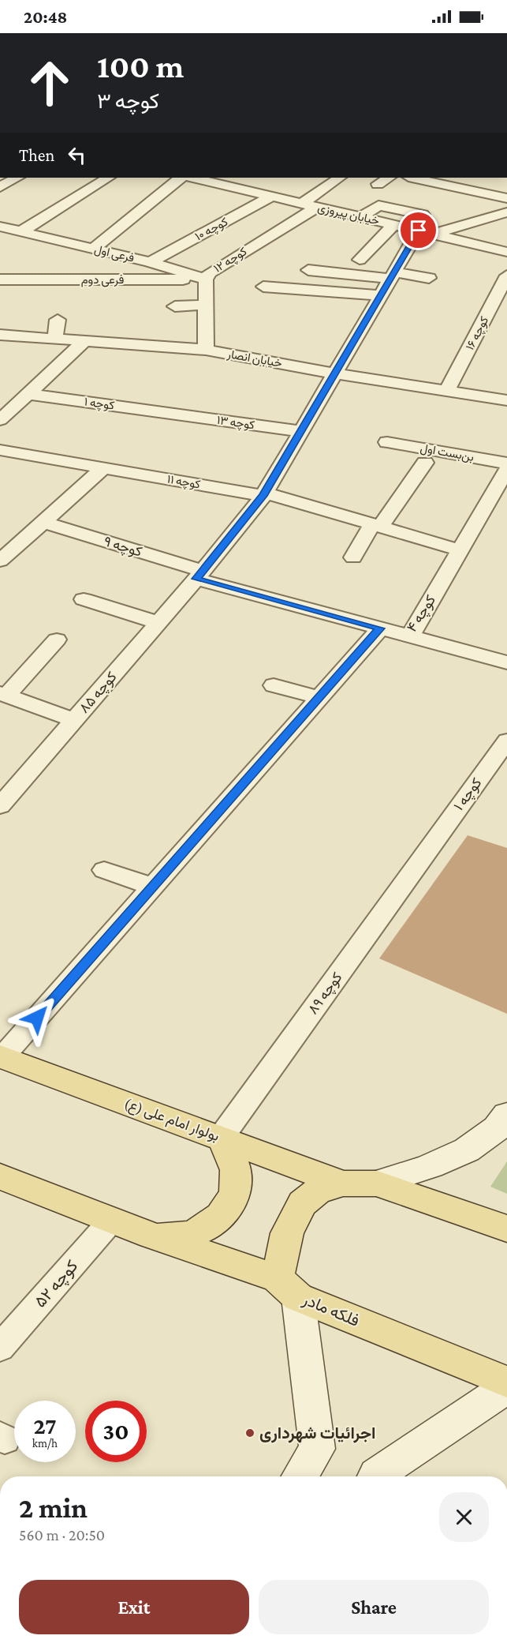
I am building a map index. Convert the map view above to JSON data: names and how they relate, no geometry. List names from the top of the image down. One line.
{"streets":{"main road":["بولوار امام علی (ع)","فلکه مادر"],"street":["خیابان پیروزی","کوچه ۱۰","فرعی اول","کوچه ۱۲","فرعی دوم","کوچه ۱۶","خیابان انصار","کوچه ۱","کوچه ۱۳","بن‌بست اول","کوچه ۱۱","کوچه ۹","کوچه ۴","کوچه ۸۵","کوچه ۸۹","کوچه ۵۲"]},"crossings":[["خیابان پیروزی","کوچه ۱۰"],["خیابان پیروزی","کوچه ۱۲"],["خیابان پیروزی","کوچه ۸۵"],["کوچه ۱۰","فرعی اول"],["فرعی اول","کوچه ۱۲"],["فرعی اول","فرعی دوم"],["کوچه ۱۲","فرعی دوم"],["کوچه ۱۲","خیابان انصار"],["کوچه ۱۶","خیابان انصار"],["خیابان انصار","کوچه ۸۵"],["کوچه ۱","کوچه ۱۳"],["کوچه ۱","کوچه ۸۹"],["کوچه ۱۳","کوچه ۸۵"],["کوچه ۱۱","کوچه ۸۵"],["کوچه ۹","کوچه ۴"],["کوچه ۹","کوچه ۸۵"],["کوچه ۴","کوچه ۸۵"],["کوچه ۸۹","بولوار امام علی (ع)"]],"places":["اجرائیات شهرداری"],"page":{"status":"20:48","turn":["100 m","کوچه ۳"],"then":"Then","speed":"27 km/h","limit":"30","heading":["2 min","560 m · 20:50"],"buttons":["Exit","Share"]}}
